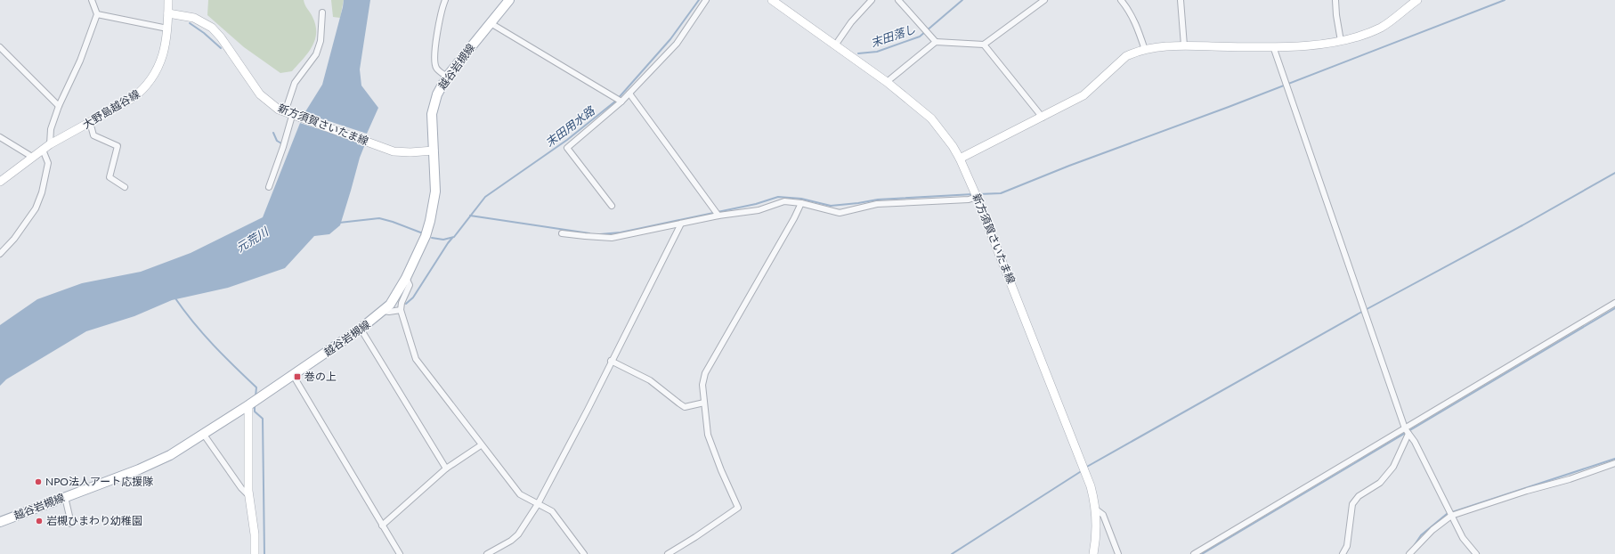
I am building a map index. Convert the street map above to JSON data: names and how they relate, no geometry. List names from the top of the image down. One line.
{"streets":{"main road":["越谷岩槻線","大野島越谷線","新方須賀さいたま線"]},"crossings":[["越谷岩槻線","新方須賀さいたま線"],["大野島越谷線","新方須賀さいたま線"]],"water":["末田落し","末田用水路","元荒川"],"places":{"transit":["巻の上"],"other":["NPO法人アート応援隊","岩槻ひまわり幼稚園"]}}
